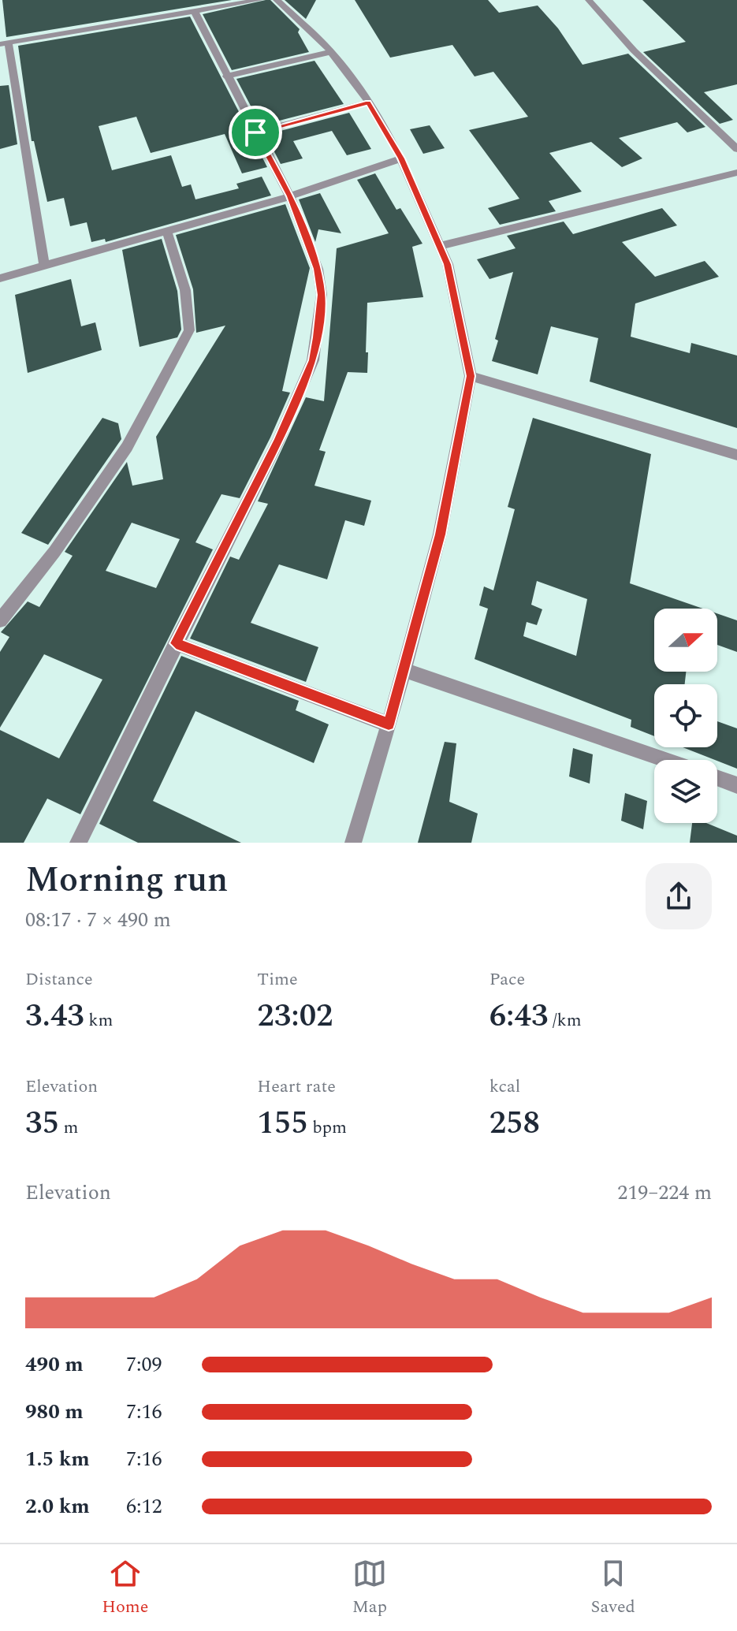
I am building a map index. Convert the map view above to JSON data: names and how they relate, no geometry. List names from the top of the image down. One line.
{"north":"right","page":{"heading":["Morning run","08:17 · 7 × 490 m"],"stats":[["Distance","3.43 km"],["Time","23:02"],["Pace","6:43 /km"],["Elevation","35 m"],["Heart rate","155 bpm"],["kcal","258"]],"chart":["Elevation","219–224 m"],"list":[{"name":"490 m","note":"7:09"},{"name":"980 m","note":"7:16"},{"name":"1.5 km","note":"7:16"},{"name":"2.0 km","note":"6:12"}],"tabs":["Home","Map","Saved"]}}
